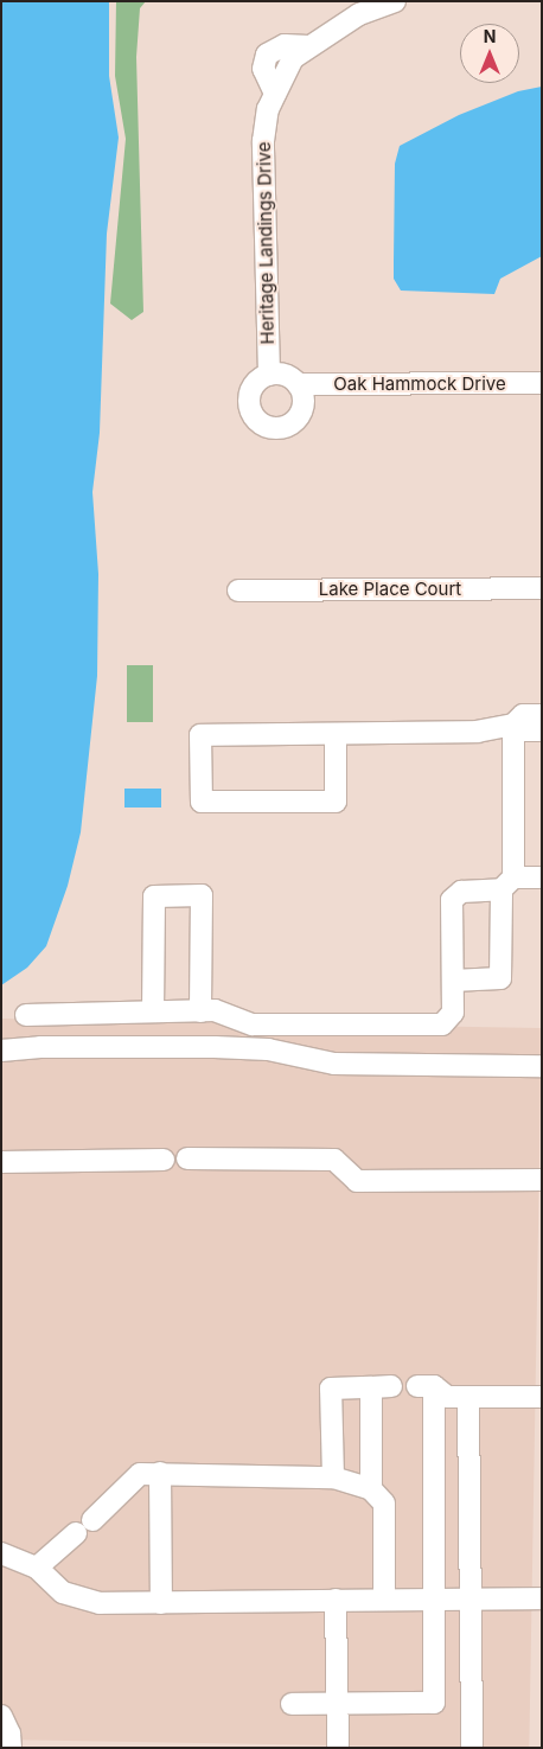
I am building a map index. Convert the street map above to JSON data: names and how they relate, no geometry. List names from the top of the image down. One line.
{"streets":{"street":["Heritage Landings Drive","Oak Hammock Drive","Lake Place Court"]},"crossings":[["Heritage Landings Drive","Oak Hammock Drive"]],"north":"top"}
